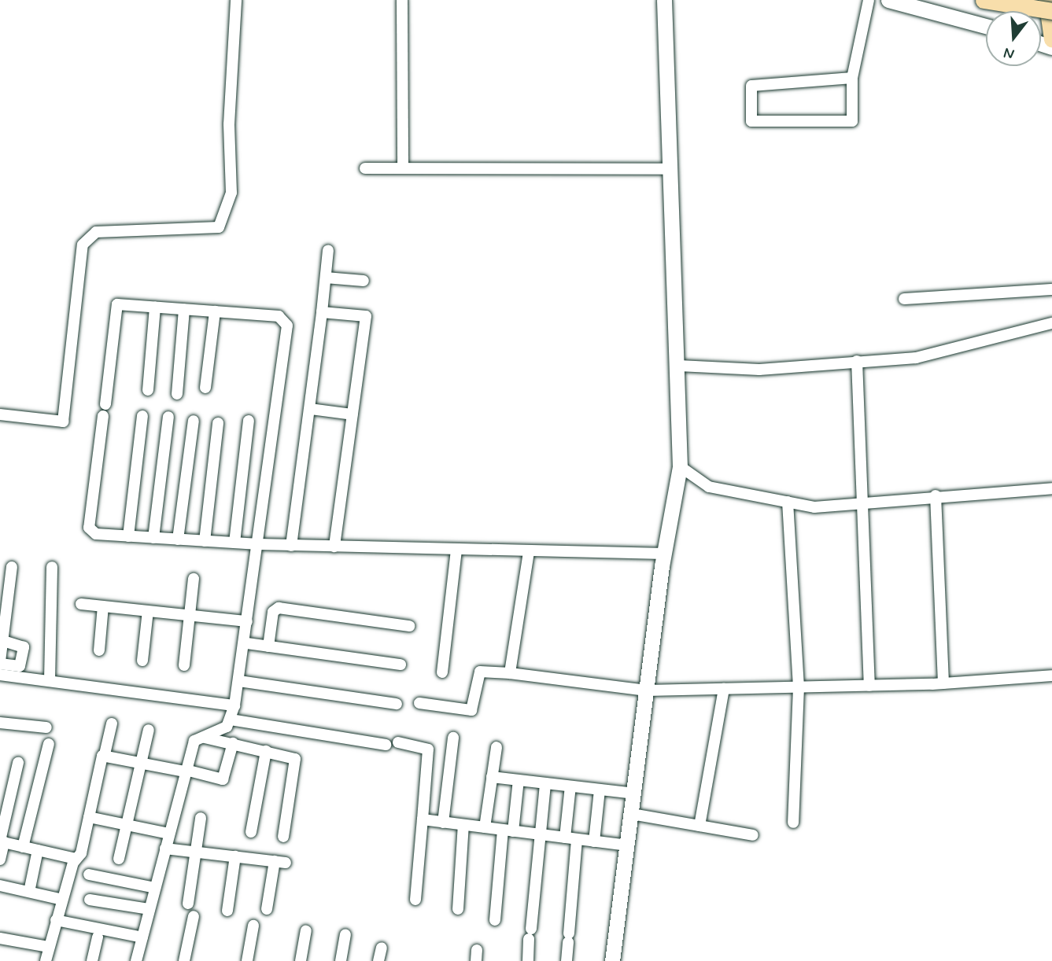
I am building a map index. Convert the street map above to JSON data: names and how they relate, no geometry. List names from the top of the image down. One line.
{"north":"bottom"}
